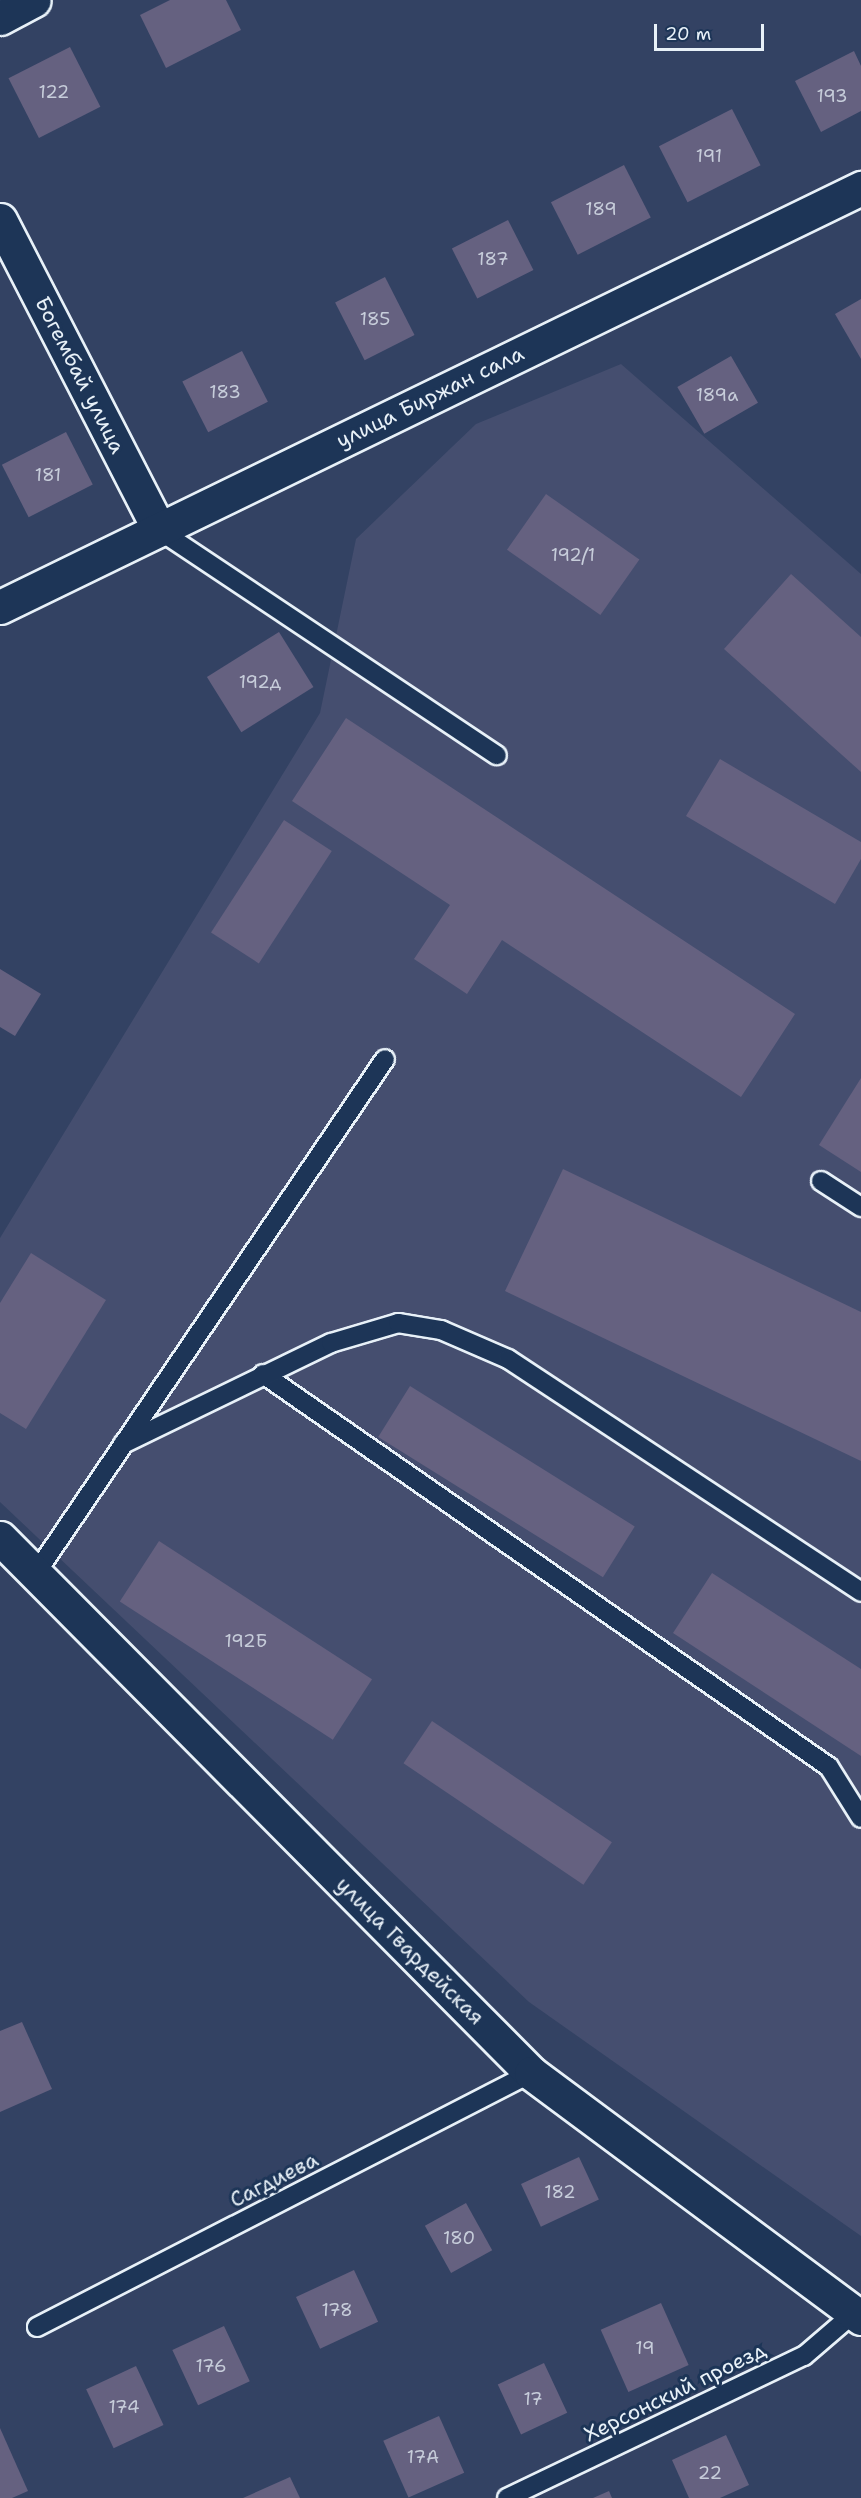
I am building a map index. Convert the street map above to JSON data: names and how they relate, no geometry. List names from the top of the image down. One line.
{"streets":{"street":["Богембай улица","улица Биржан сала","улица Гвардейская"],"lane":["Сагдиева","Херсонский проезд"]},"crossings":[["Богембай улица","улица Биржан сала"],["улица Гвардейская","Сагдиева"],["улица Гвардейская","Херсонский проезд"]],"house_numbers":["122","193","191","189","187","185","183","189а","181","192/1","192д","192Б","182","180","178","19","176","17","174","17А","22"],"scale_bar":"20 m"}
